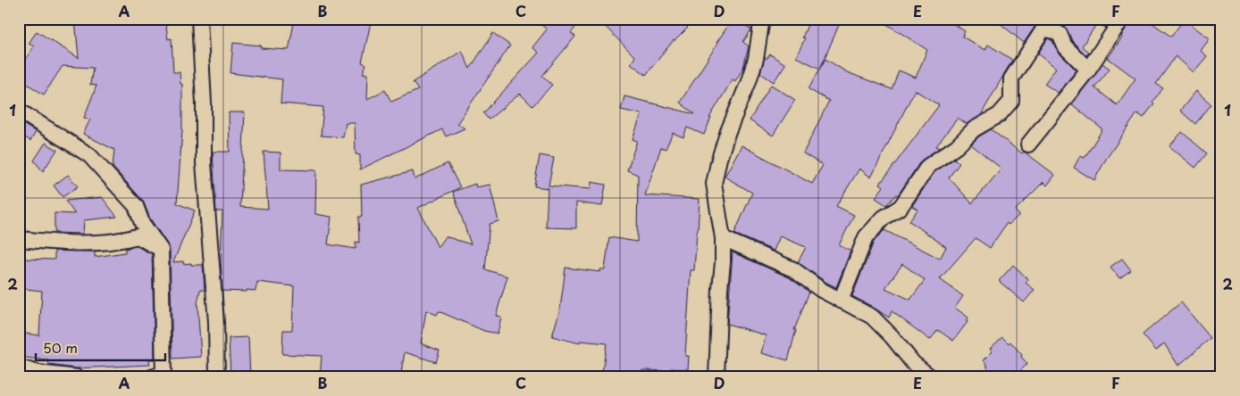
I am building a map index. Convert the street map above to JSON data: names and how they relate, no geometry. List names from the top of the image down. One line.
{"scale_bar":"50 m","grid":{"columns":["A","B","C","D","E","F"],"rows":["1","2"]}}
